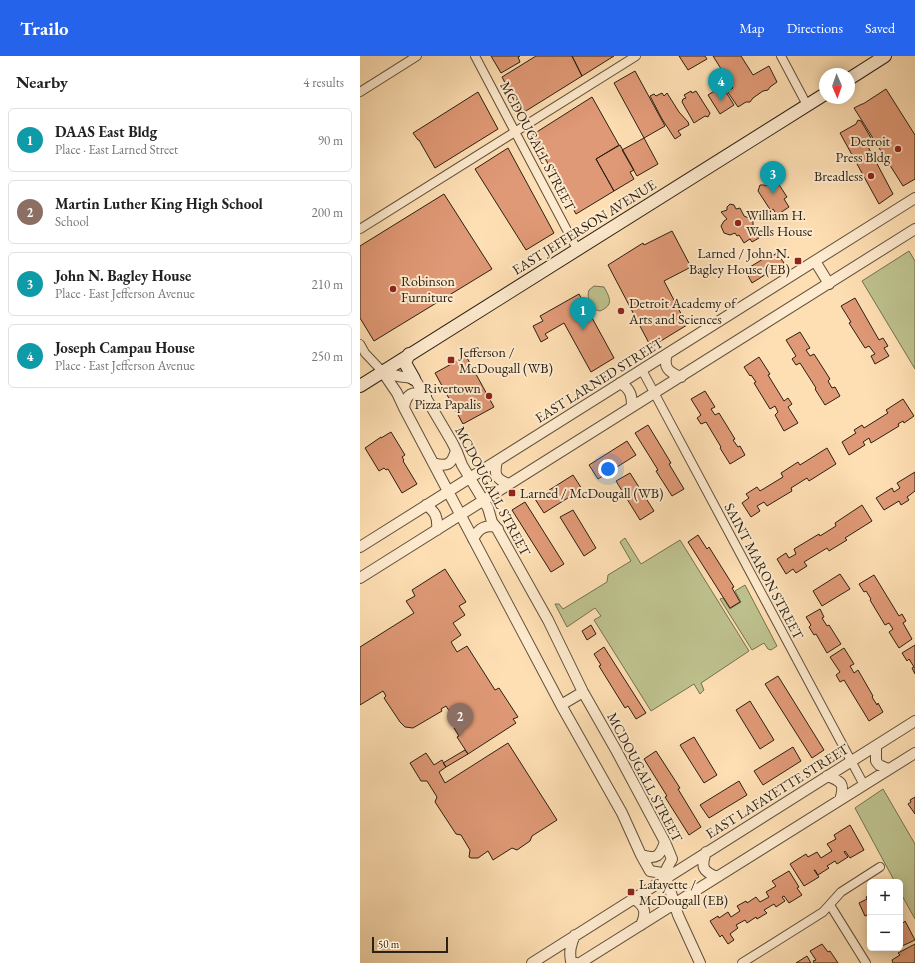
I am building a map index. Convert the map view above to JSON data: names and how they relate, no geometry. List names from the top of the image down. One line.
{"streets":{"main road":["EAST JEFFERSON AVENUE"],"street":["MCDOUGALL STREET","EAST LARNED STREET","SAINT MARON STREET","EAST LAFAYETTE STREET"]},"crossings":[["MCDOUGALL STREET","EAST JEFFERSON AVENUE"],["MCDOUGALL STREET","EAST LARNED STREET"],["MCDOUGALL STREET","EAST LAFAYETTE STREET"],["EAST LARNED STREET","SAINT MARON STREET"],["SAINT MARON STREET","EAST LAFAYETTE STREET"]],"places":{"other":["Detroit Press Bldg","Breadless","William H. Wells House","Robinson Furniture","Detroit Academy of Arts and Sciences","Rivertown Pizza Papalis"],"transit":["Larned / John N. Bagley House (EB)","Jefferson / McDougall (WB)","Larned / McDougall (WB)","Lafayette / McDougall (EB)"]},"scale_bar":"50 m","north":"bottom","page":{"header":"Trailo","nav":["Map","Directions","Saved"],"heading":["Nearby","4 results"],"pins":["4","3","1","2"],"list":[{"mark":"1","name":"DAAS East Bldg","note":"Place · East Larned Street","value":"90 m"},{"mark":"2","name":"Martin Luther King High School","note":"School","value":"200 m"},{"mark":"3","name":"John N. Bagley House","note":"Place · East Jefferson Avenue","value":"210 m"},{"mark":"4","name":"Joseph Campau House","note":"Place · East Jefferson Avenue","value":"250 m"}],"map_buttons":["+","−"],"scale":"50 m"}}
